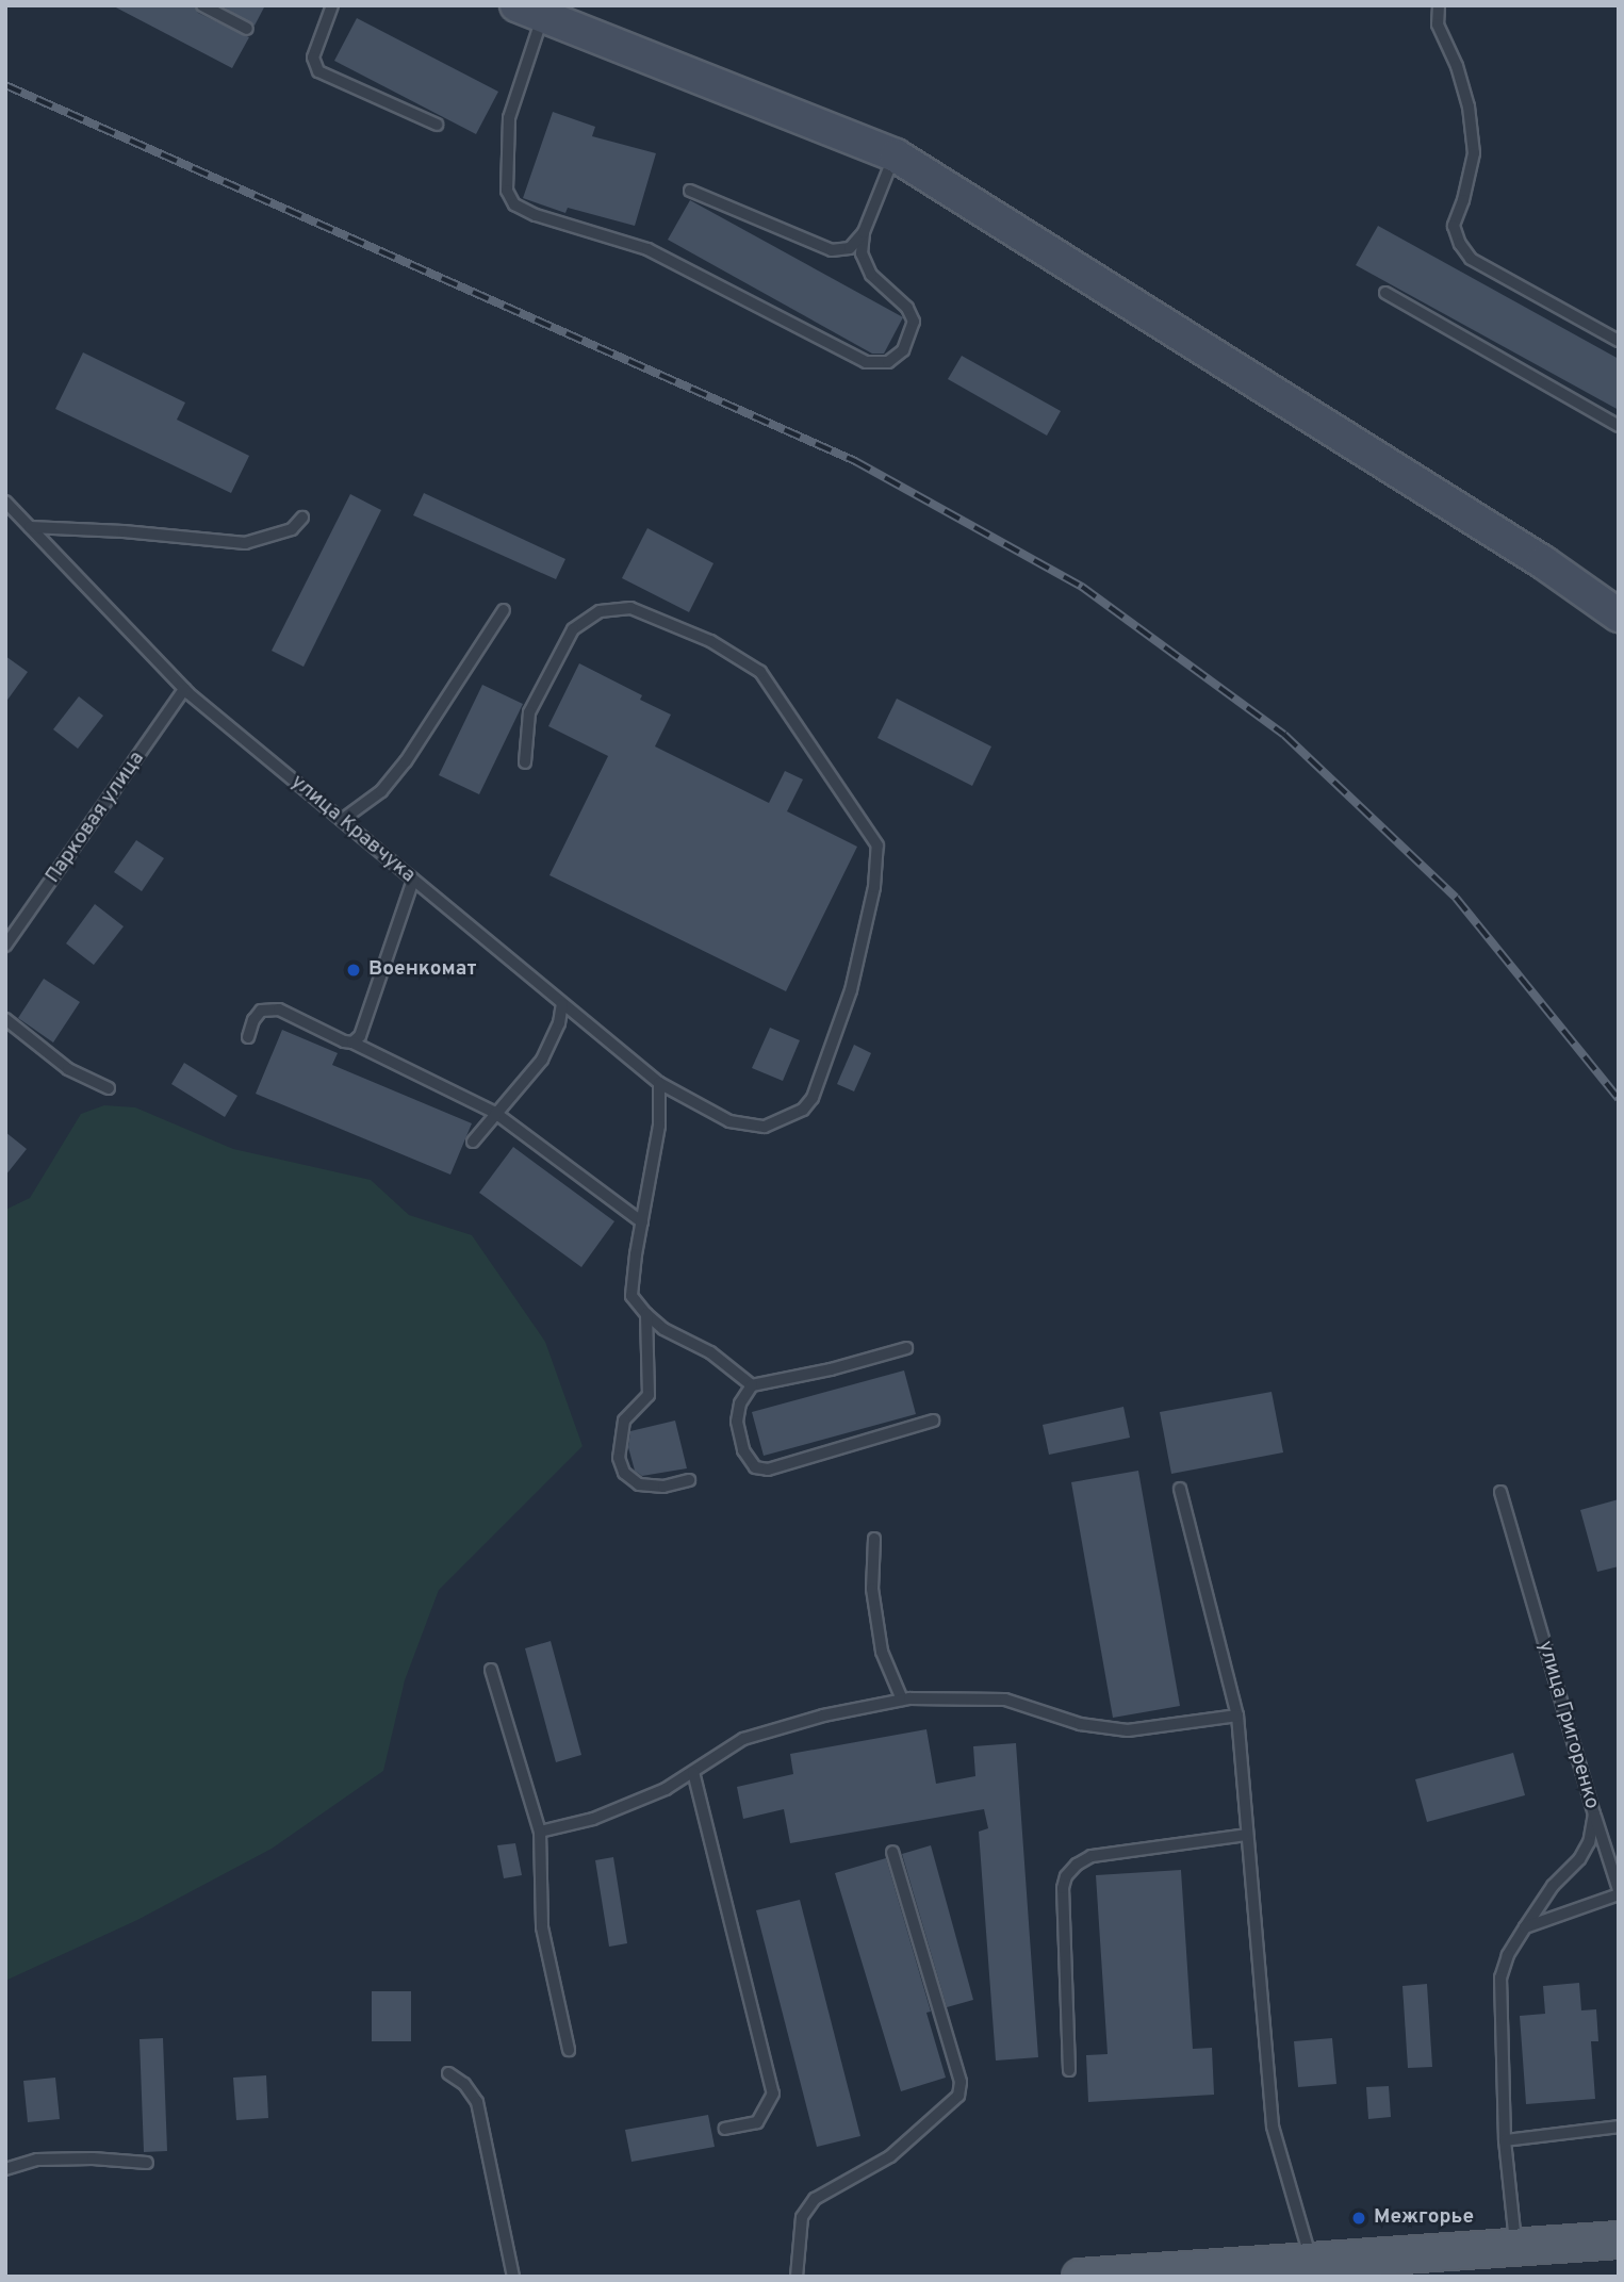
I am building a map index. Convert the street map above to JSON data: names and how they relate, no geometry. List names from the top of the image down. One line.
{"streets":{"lane":["Парковая улица","улица Кравчука","улица Григоренко"]},"crossings":[["Парковая улица","улица Кравчука"]],"places":["Военкомат","Межгорье"]}
